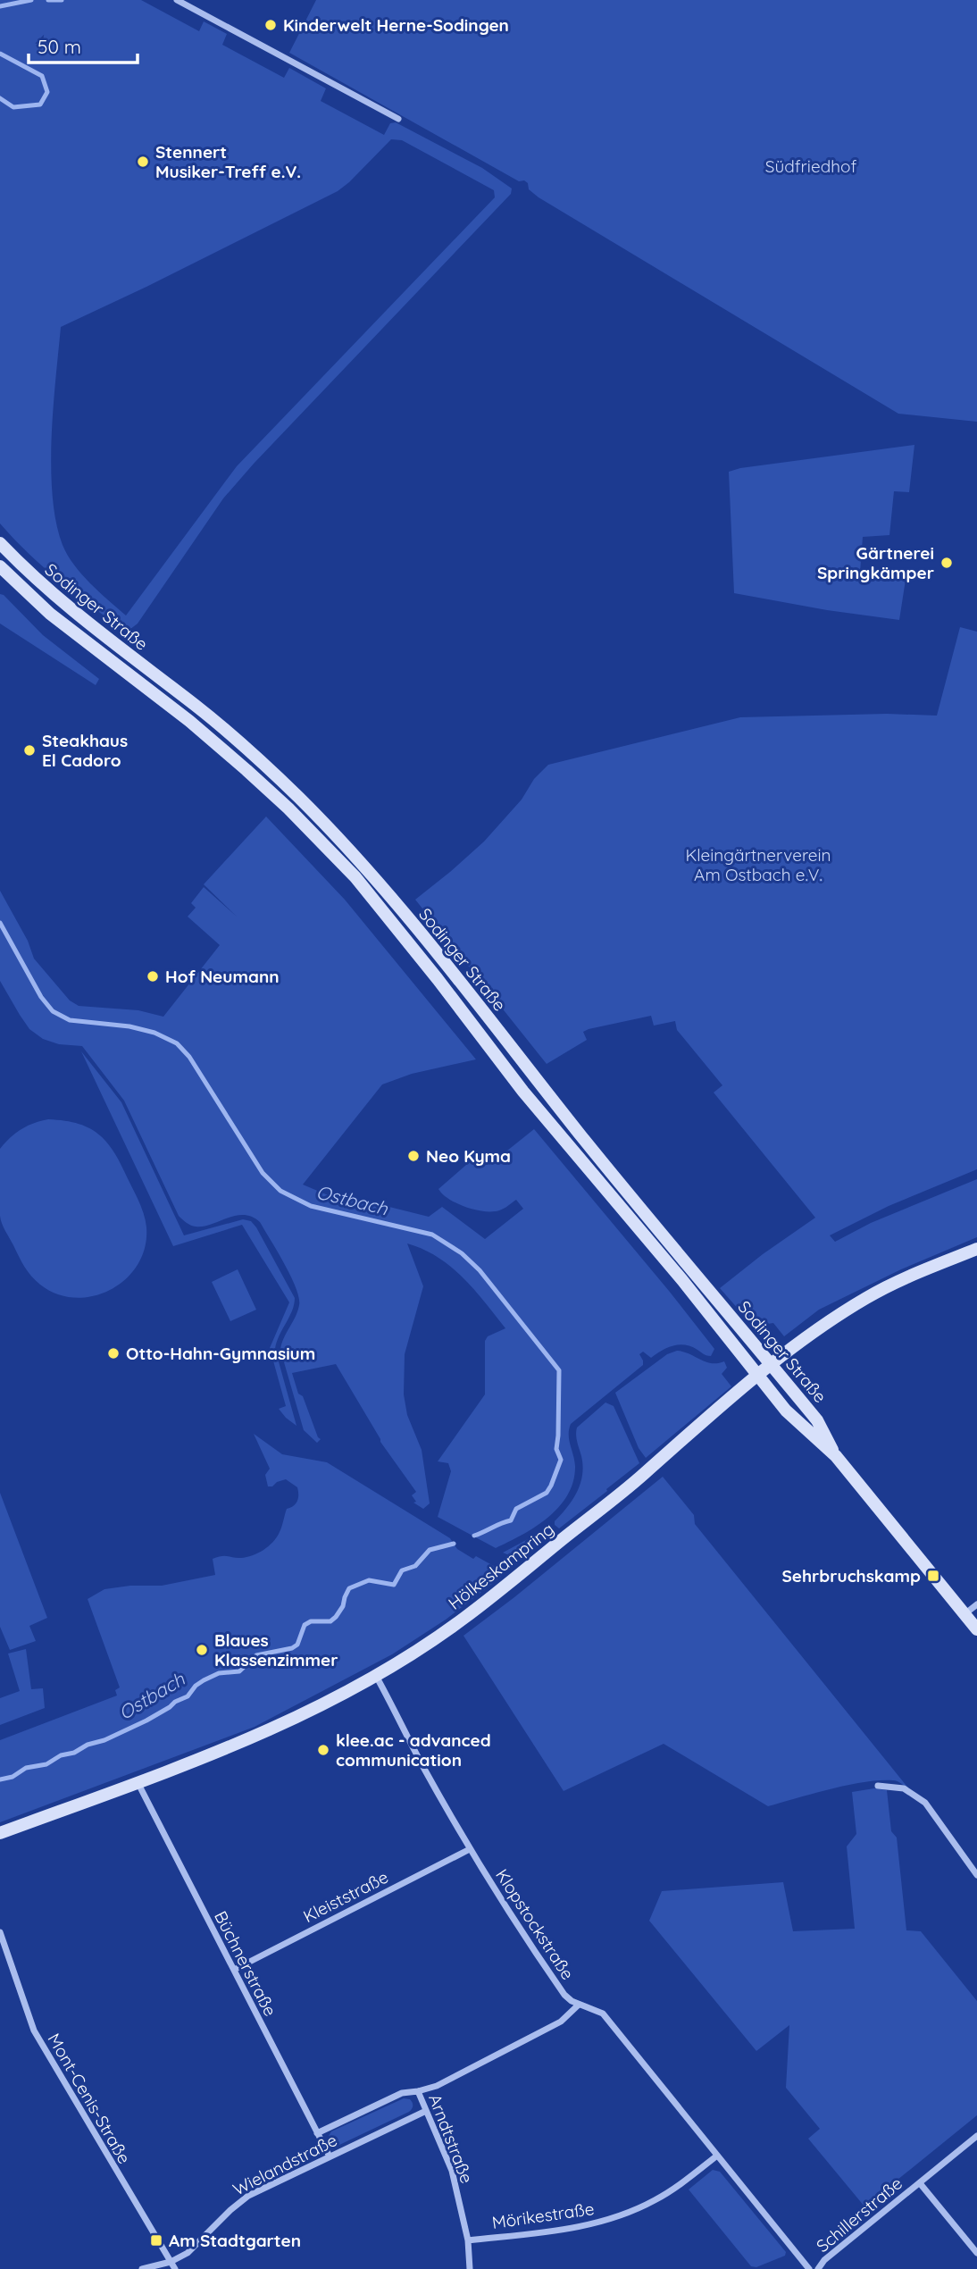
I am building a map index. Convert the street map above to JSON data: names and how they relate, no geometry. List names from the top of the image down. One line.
{"streets":{"main road":["Sodinger Straße","Hölkeskampring"],"street":["Kleiststraße","Klopstockstraße","Büchnerstraße","Mont-Cenis-Straße","Arndtstraße","Wielandstraße","Schillerstraße","Mörikestraße"]},"crossings":[["Sodinger Straße","Hölkeskampring"],["Hölkeskampring","Klopstockstraße"],["Hölkeskampring","Büchnerstraße"],["Kleiststraße","Klopstockstraße"],["Kleiststraße","Büchnerstraße"],["Klopstockstraße","Wielandstraße"],["Klopstockstraße","Mörikestraße"],["Büchnerstraße","Wielandstraße"],["Mont-Cenis-Straße","Wielandstraße"],["Arndtstraße","Wielandstraße"],["Arndtstraße","Mörikestraße"]],"water":["Ostbach"],"parks":["Südfriedhof","Kleingärtnerverein Am Ostbach e.V."],"places":{"other":["Kinderwelt Herne-Sodingen","Stennert Musiker-Treff e.V.","Gärtnerei Springkämper","Steakhaus El Cadoro","Hof Neumann","Neo Kyma","Otto-Hahn-Gymnasium","Blaues Klassenzimmer","klee.ac - advanced communication"],"transit":["Sehrbruchskamp","Am Stadtgarten"]},"scale_bar":"50 m"}
